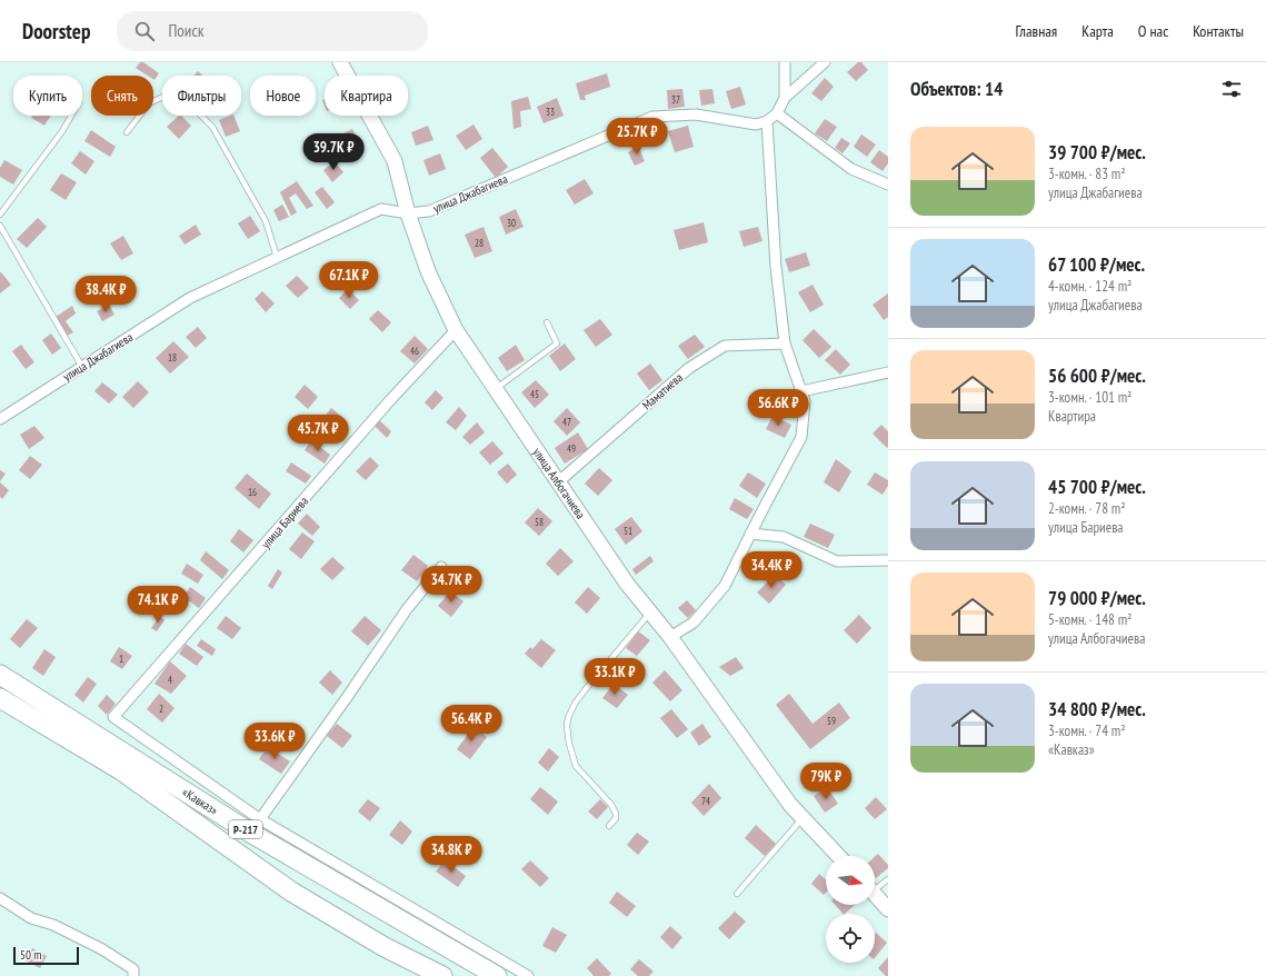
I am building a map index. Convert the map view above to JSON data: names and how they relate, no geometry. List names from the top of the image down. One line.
{"streets":{"highway":["«Кавказ»","Р-217"],"street":["улица Джабагиева","Маматиева","улица Албогачиева","улица Бариева"]},"crossings":[["улица Джабагиева","улица Албогачиева"],["Маматиева","улица Албогачиева"],["улица Албогачиева","улица Бариева"]],"house_numbers":["37","33","30","28","46","18","45","47","49","16","58","51","1","4","2","59","74"],"scale_bar":"50 m","north":"right","page":{"header":"Doorstep","search":"Поиск","nav":["Главная","Карта","О нас","Контакты"],"heading":"Объектов: 14","chip":["Купить","Снять","Фильтры","Новое","Квартира"],"list":[{"name":"39 700 ₽/мес.","note":"3-комн. · 83 m² · улица Джабагиева"},{"name":"67 100 ₽/мес.","note":"4-комн. · 124 m² · улица Джабагиева"},{"name":"56 600 ₽/мес.","note":"3-комн. · 101 m² · Квартира"},{"name":"45 700 ₽/мес.","note":"2-комн. · 78 m² · улица Бариева"},{"name":"79 000 ₽/мес.","note":"5-комн. · 148 m² · улица Албогачиева"},{"name":"34 800 ₽/мес.","note":"3-комн. · 74 m² · «Кавказ»"}],"price":["25.7K ₽","39.7K ₽","67.1K ₽","38.4K ₽","56.6K ₽","45.7K ₽","34.4K ₽","34.7K ₽","74.1K ₽","33.1K ₽","56.4K ₽","33.6K ₽","79K ₽","34.8K ₽"],"scale":"50 m"}}
